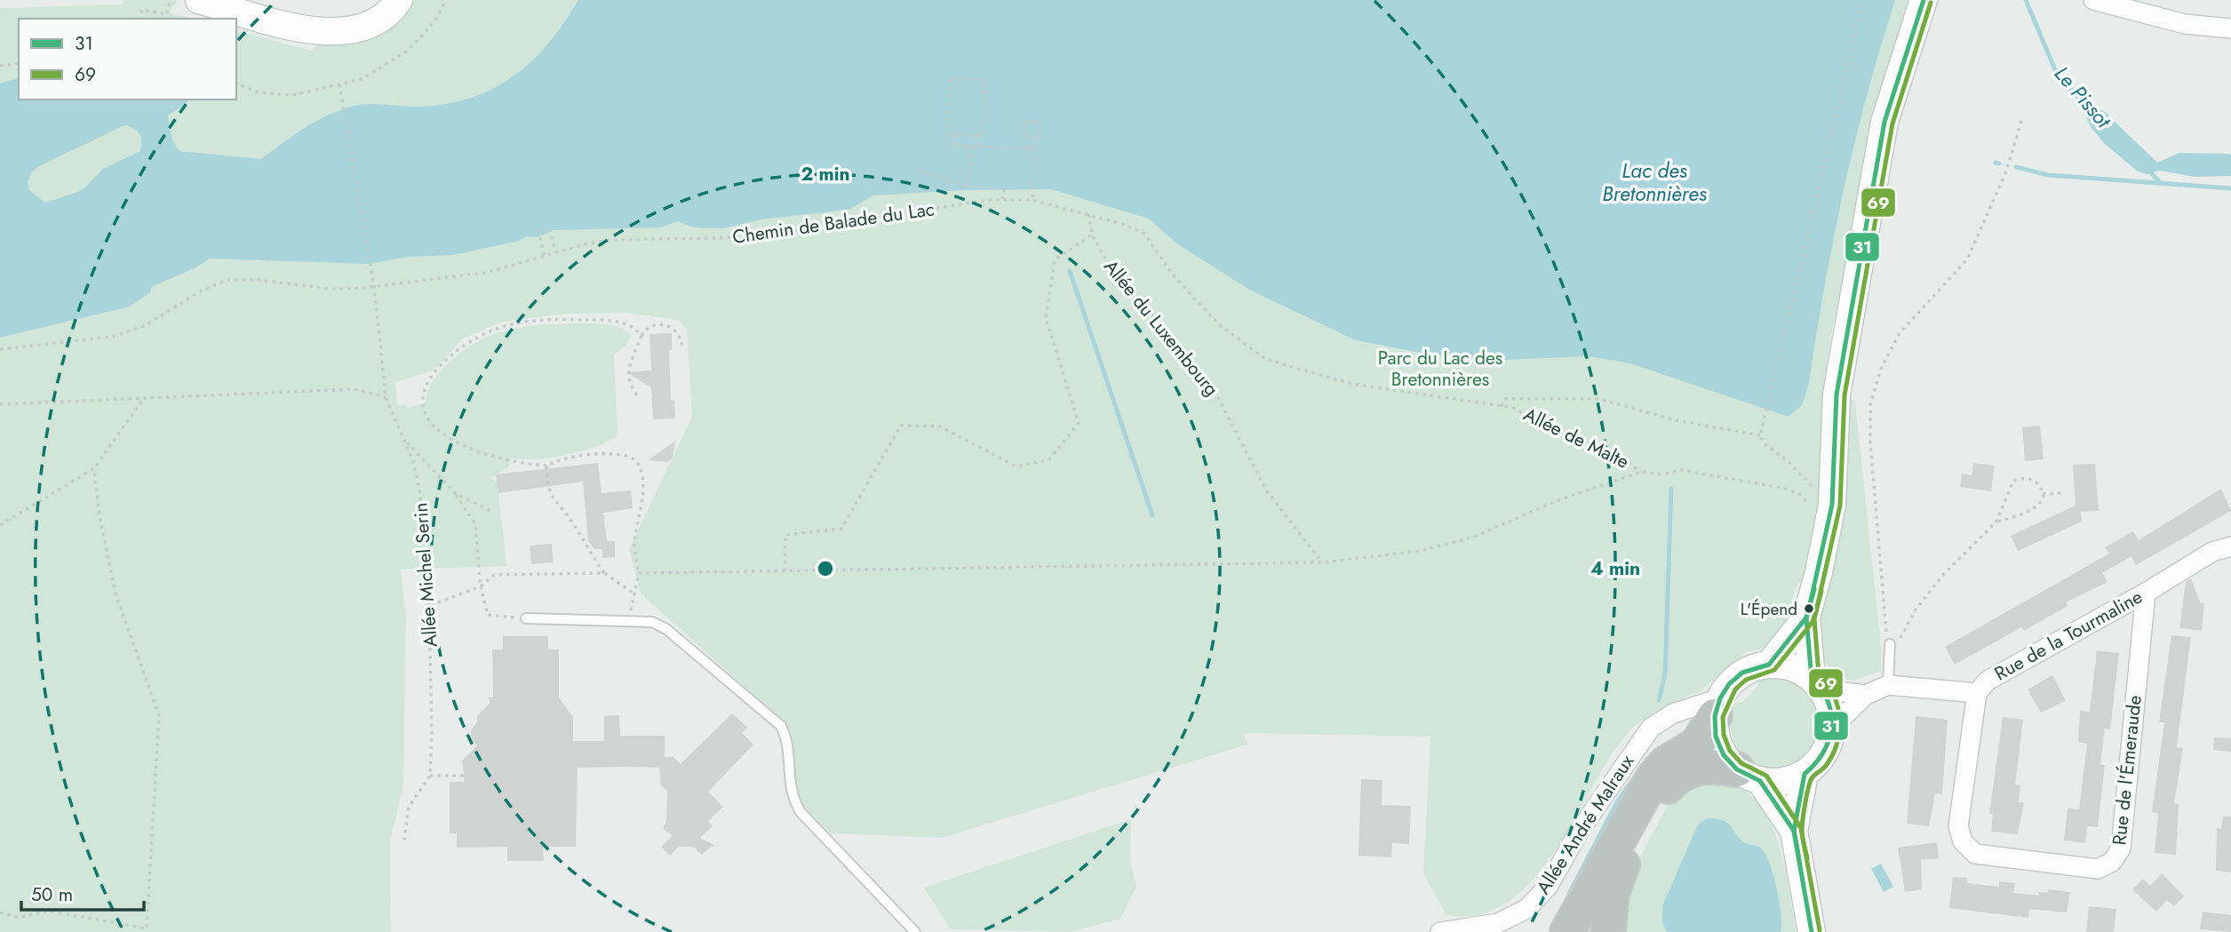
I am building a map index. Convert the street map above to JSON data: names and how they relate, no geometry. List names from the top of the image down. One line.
{"streets":{"street":["Rue de la Tourmaline","Rue de l'Émeraude","Allée André Malraux"],"path":["Chemin de Balade du Lac","Allée du Luxembourg","Allée de Malte","Allée Michel Serin"]},"crossings":[["Chemin de Balade du Lac","Allée du Luxembourg"],["Chemin de Balade du Lac","Allée de Malte"],["Chemin de Balade du Lac","Allée Michel Serin"],["Allée du Luxembourg","Allée de Malte"],["Rue de la Tourmaline","Rue de l'Émeraude"],["Rue de la Tourmaline","Allée André Malraux"]],"water":["Le Pissot","Lac des Bretonnières"],"parks":["Parc du Lac des Bretonnières"],"places":["L'Épend"],"lines":["transit line 31","transit line 69"],"legend":["31","69"],"scale_bar":"50 m","rings":["2 min","4 min"]}
